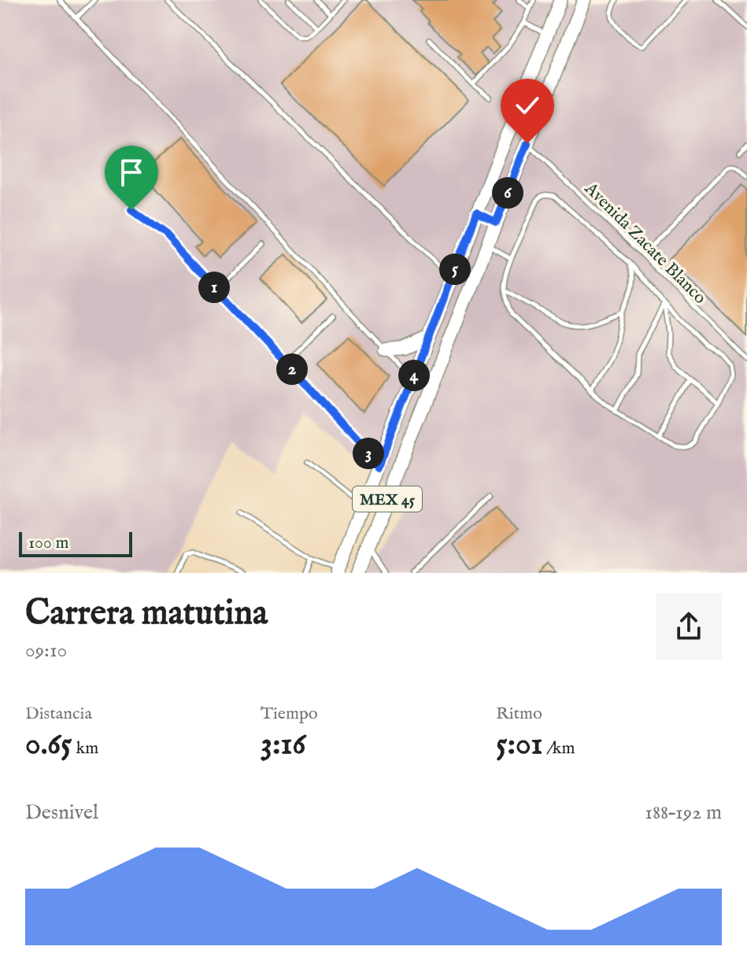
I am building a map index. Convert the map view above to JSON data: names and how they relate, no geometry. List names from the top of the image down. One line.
{"streets":{"main road":["MEX 45"],"lane":["Avenida Zacate Blanco"]},"crossings":[["Avenida Zacate Blanco","MEX 45"]],"scale_bar":"100 m","page":{"pins":["6","5","1","2","4","3"],"scale":"100 m","heading":["Carrera matutina","09:10"],"stats":[["Distancia","0.65 km"],["Tiempo","3:16"],["Ritmo","5:01 /km"]],"chart":["Desnivel","188–192 m"]}}
